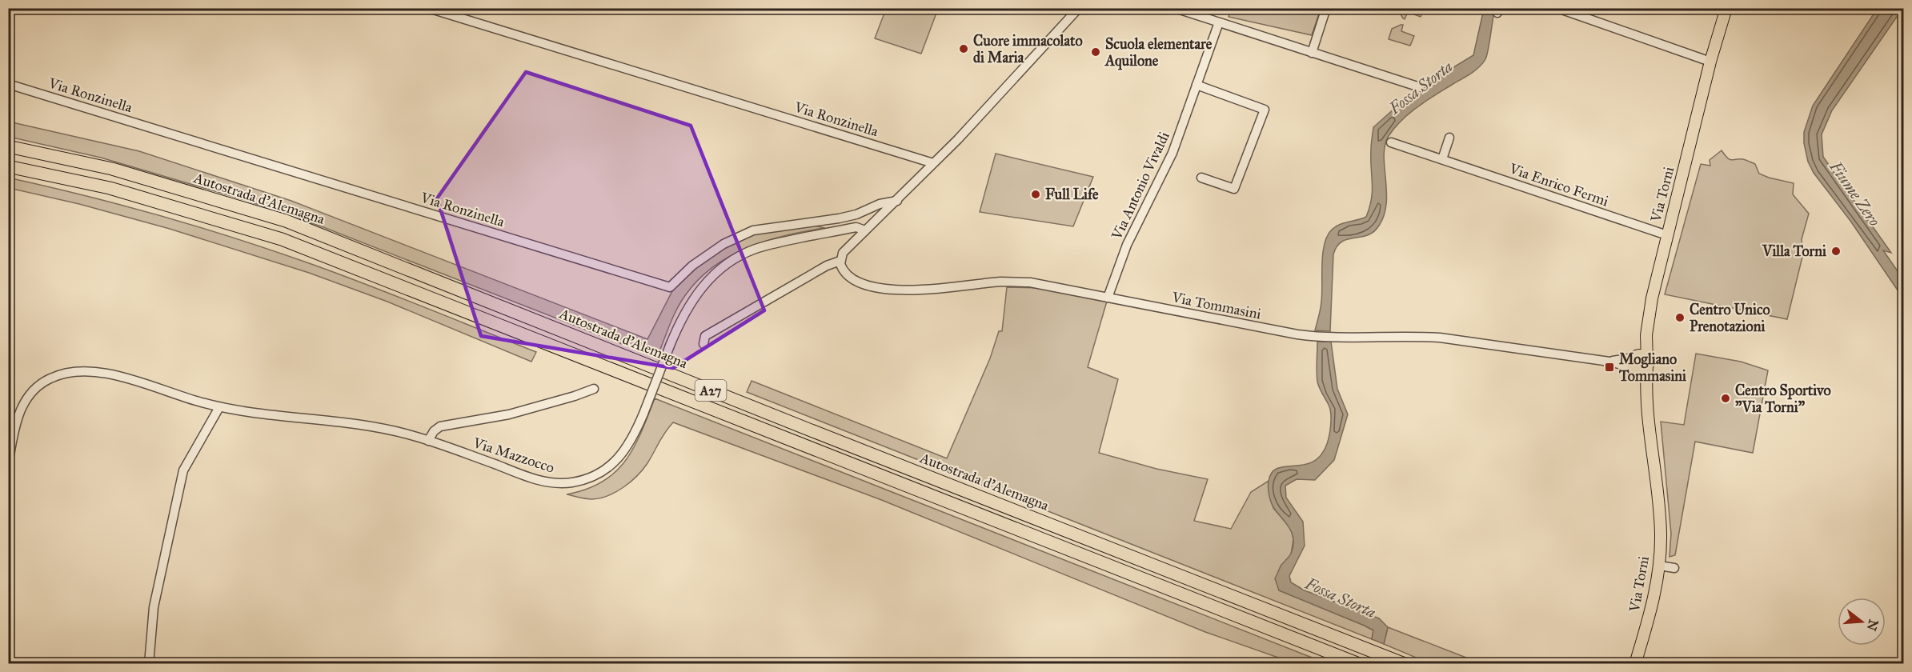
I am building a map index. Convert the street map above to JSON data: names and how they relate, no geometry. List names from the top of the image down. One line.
{"streets":{"highway":["Autostrada d'Alemagna","A27"],"main road":["Via Torni"],"street":["Via Ronzinella","Via Enrico Fermi","Via Antonio Vivaldi","Via Tommasini","Via Mazzocco"]},"crossings":[["Via Enrico Fermi","Via Torni"],["Via Antonio Vivaldi","Via Tommasini"],["Via Torni","Via Tommasini"]],"water":["Fossa Storta","Fiume Zero"],"places":{"other":["Cuore immacolato di Maria","Scuola elementare Aquilone","Full Life","Villa Torni","Centro Unico Prenotazioni","Centro Sportivo \"Via Torni\""],"transit":["Mogliano Tommasini"]},"north":"right"}
